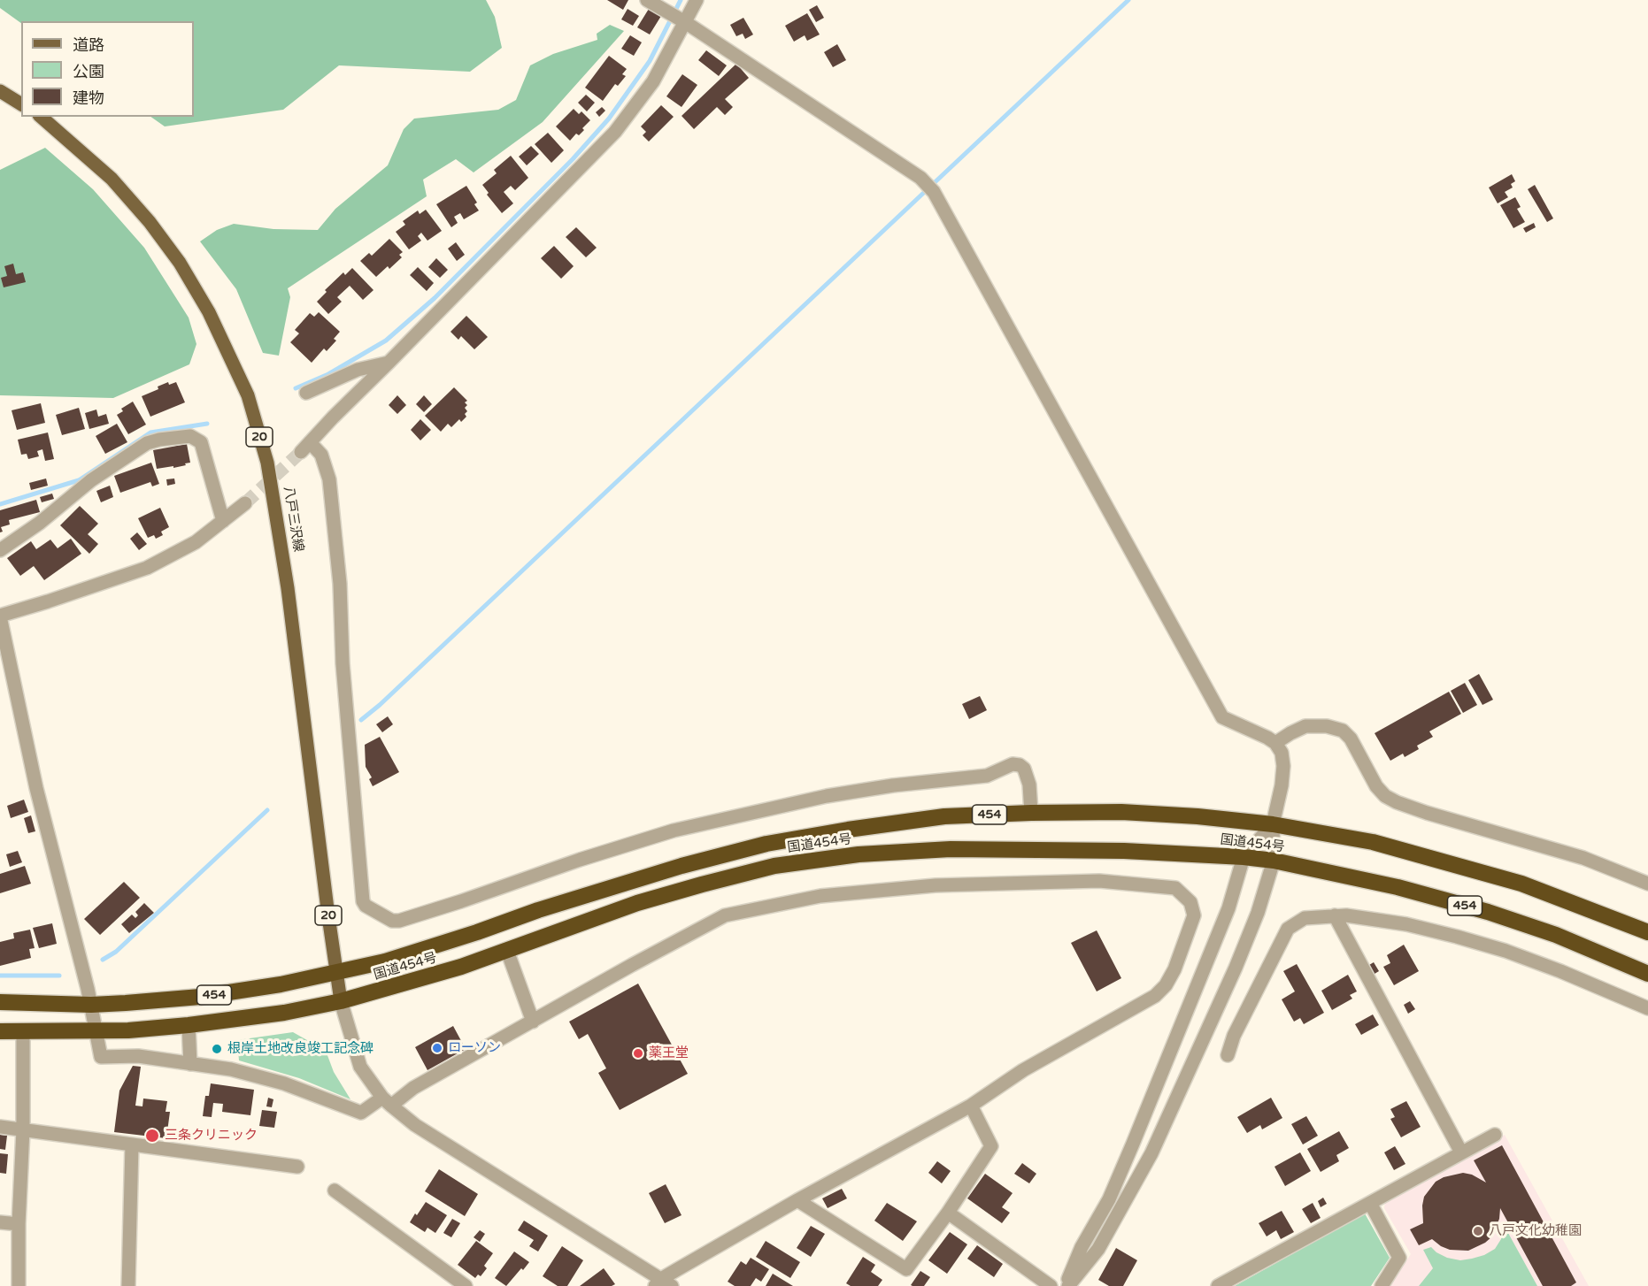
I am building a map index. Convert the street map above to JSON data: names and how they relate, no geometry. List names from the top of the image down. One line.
{"streets":{"highway":["454","国道454号"],"main road":["20","八戸三沢線"]},"crossings":[["八戸三沢線","国道454号"]],"places":["ローソン","根岸土地改良竣工記念碑","薬王堂","三条クリニック","八戸文化幼稚園"],"legend":["道路","公園","建物"]}
